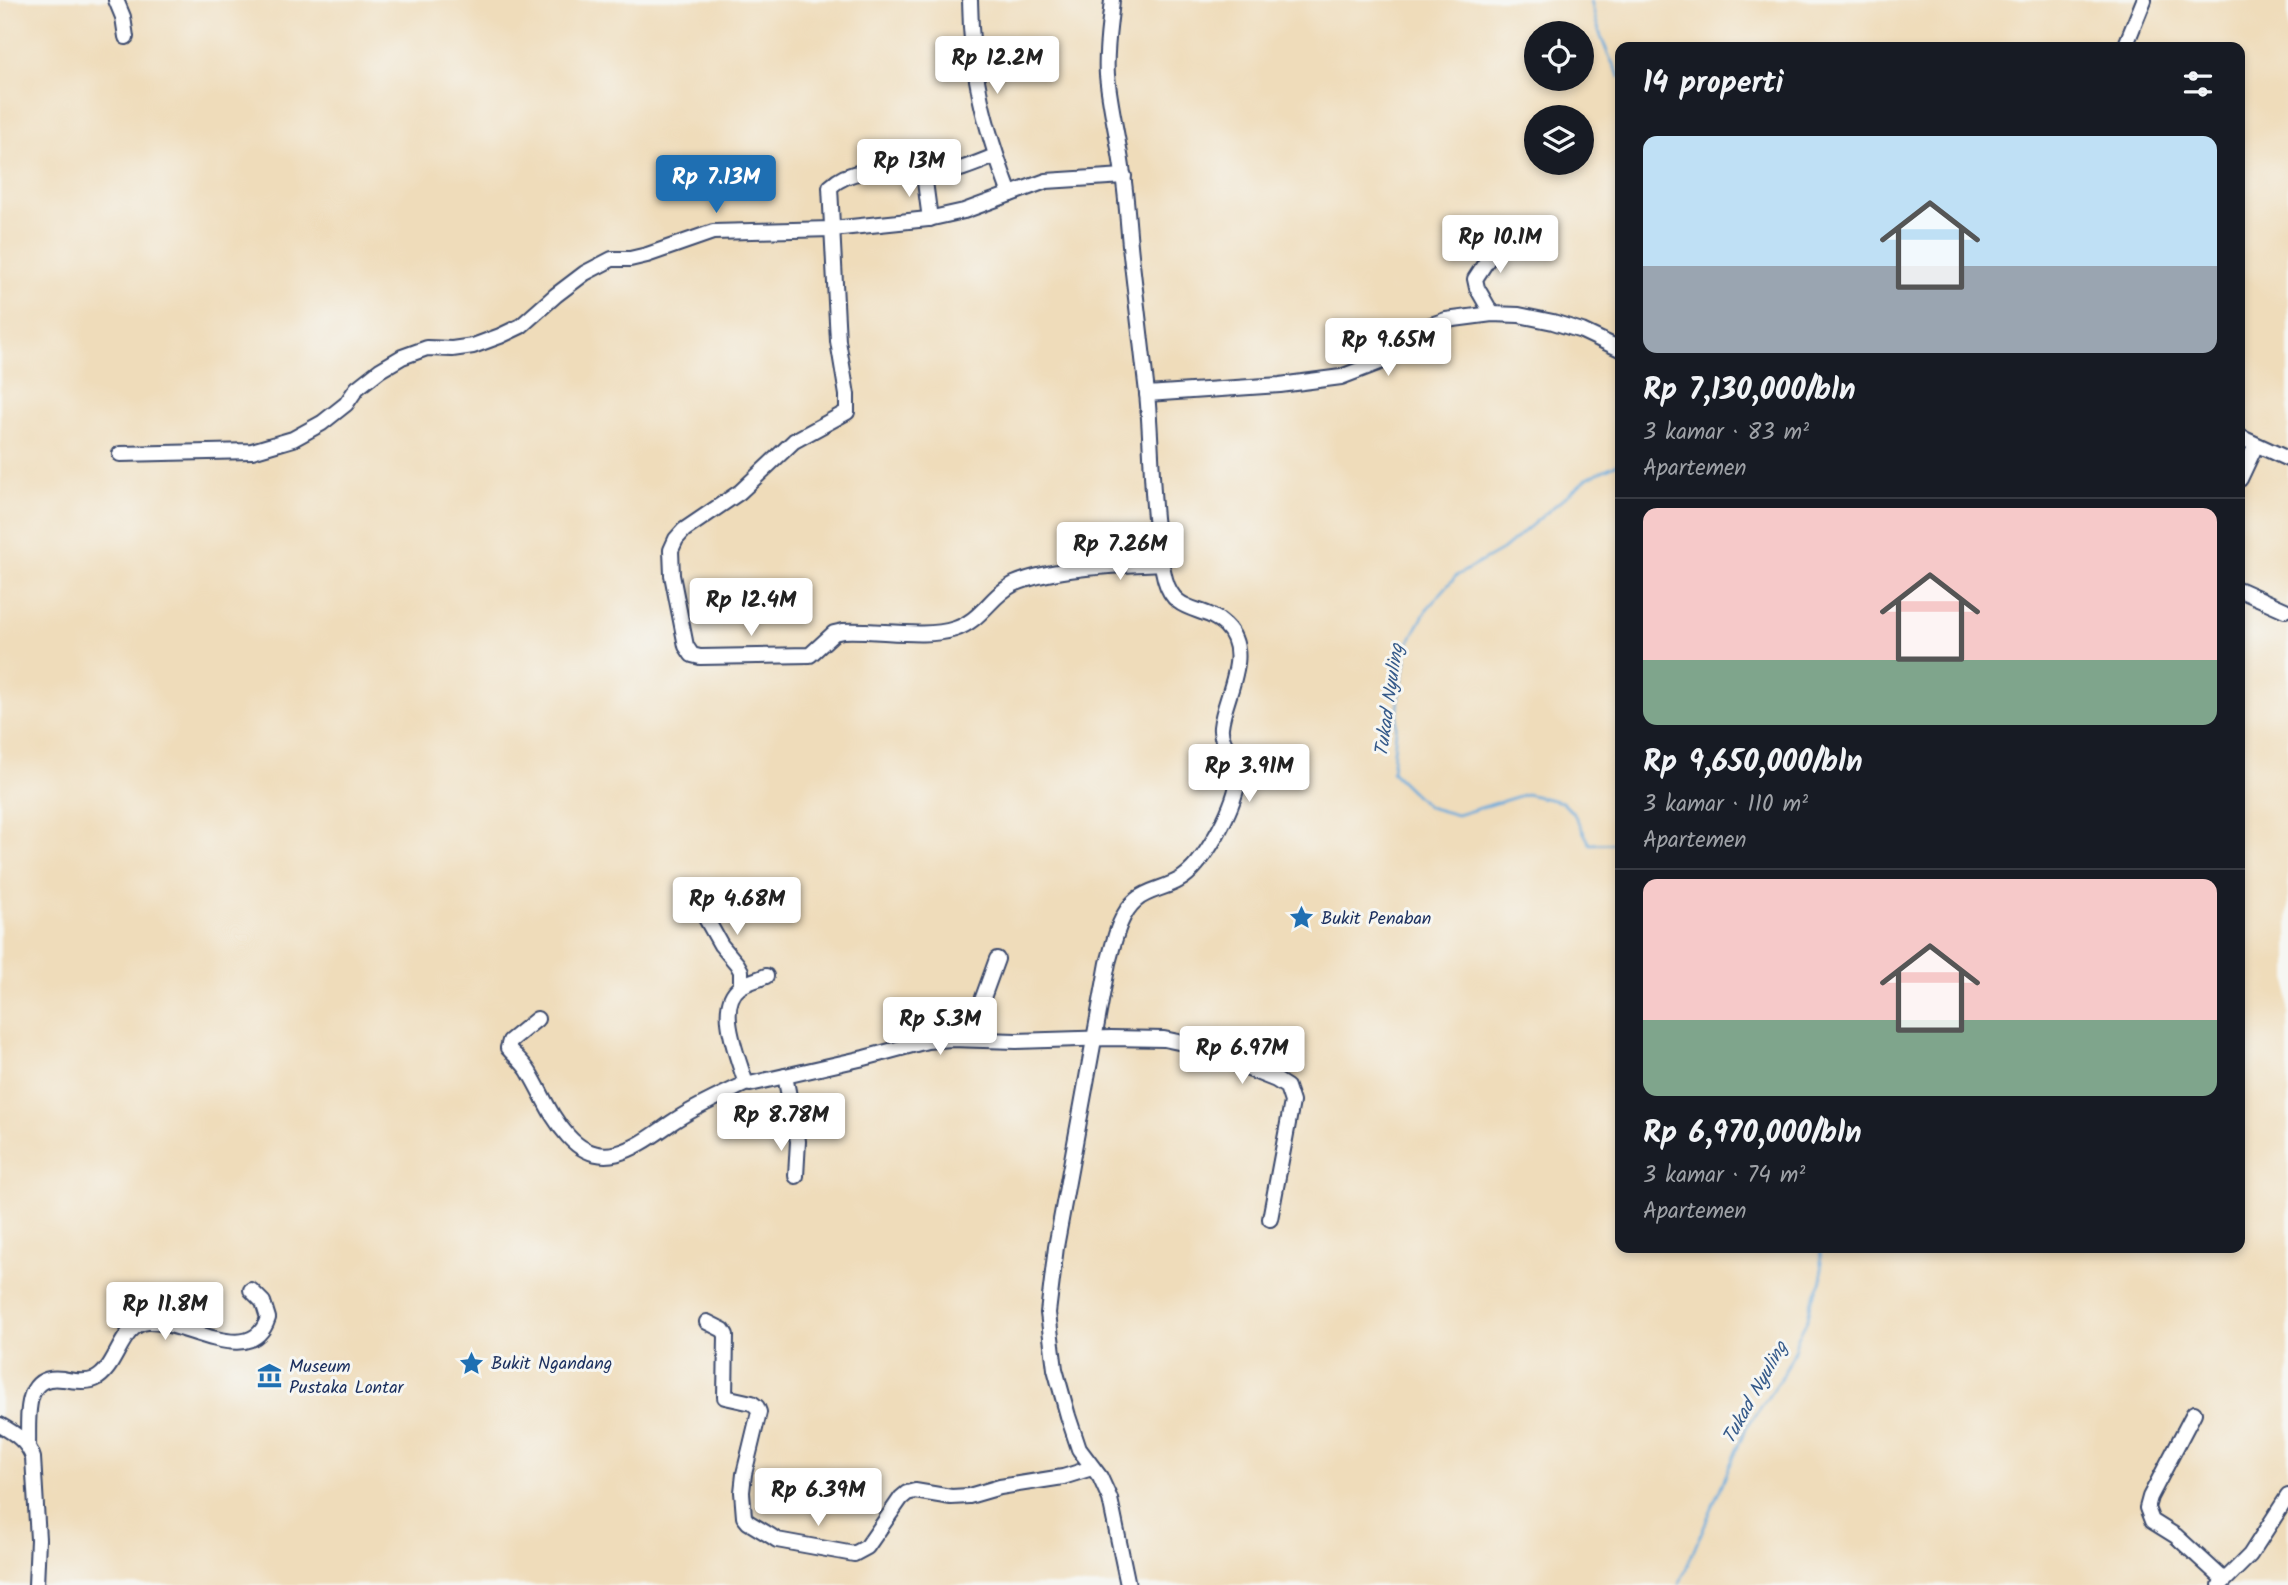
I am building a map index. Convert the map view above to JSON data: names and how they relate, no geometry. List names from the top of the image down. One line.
{"water":["Tukad Nyuling"],"places":{"place":["Bukit Penaban","Bukit Ngandang"],"museum":["Museum Pustaka Lontar"]},"page":{"price":["Rp 12.2M","Rp 13M","Rp 7.13M","Rp 10.1M","Rp 9.65M","Rp 7.26M","Rp 12.4M","Rp 3.91M","Rp 4.68M","Rp 5.3M","Rp 6.97M","Rp 8.78M","Rp 11.8M","Rp 6.39M"],"heading":"14 properti","list":[{"name":"Rp 7,130,000/bln","note":"3 kamar · 83 m² · Apartemen"},{"name":"Rp 9,650,000/bln","note":"3 kamar · 110 m² · Apartemen"},{"name":"Rp 6,970,000/bln","note":"3 kamar · 74 m² · Apartemen"}]}}
